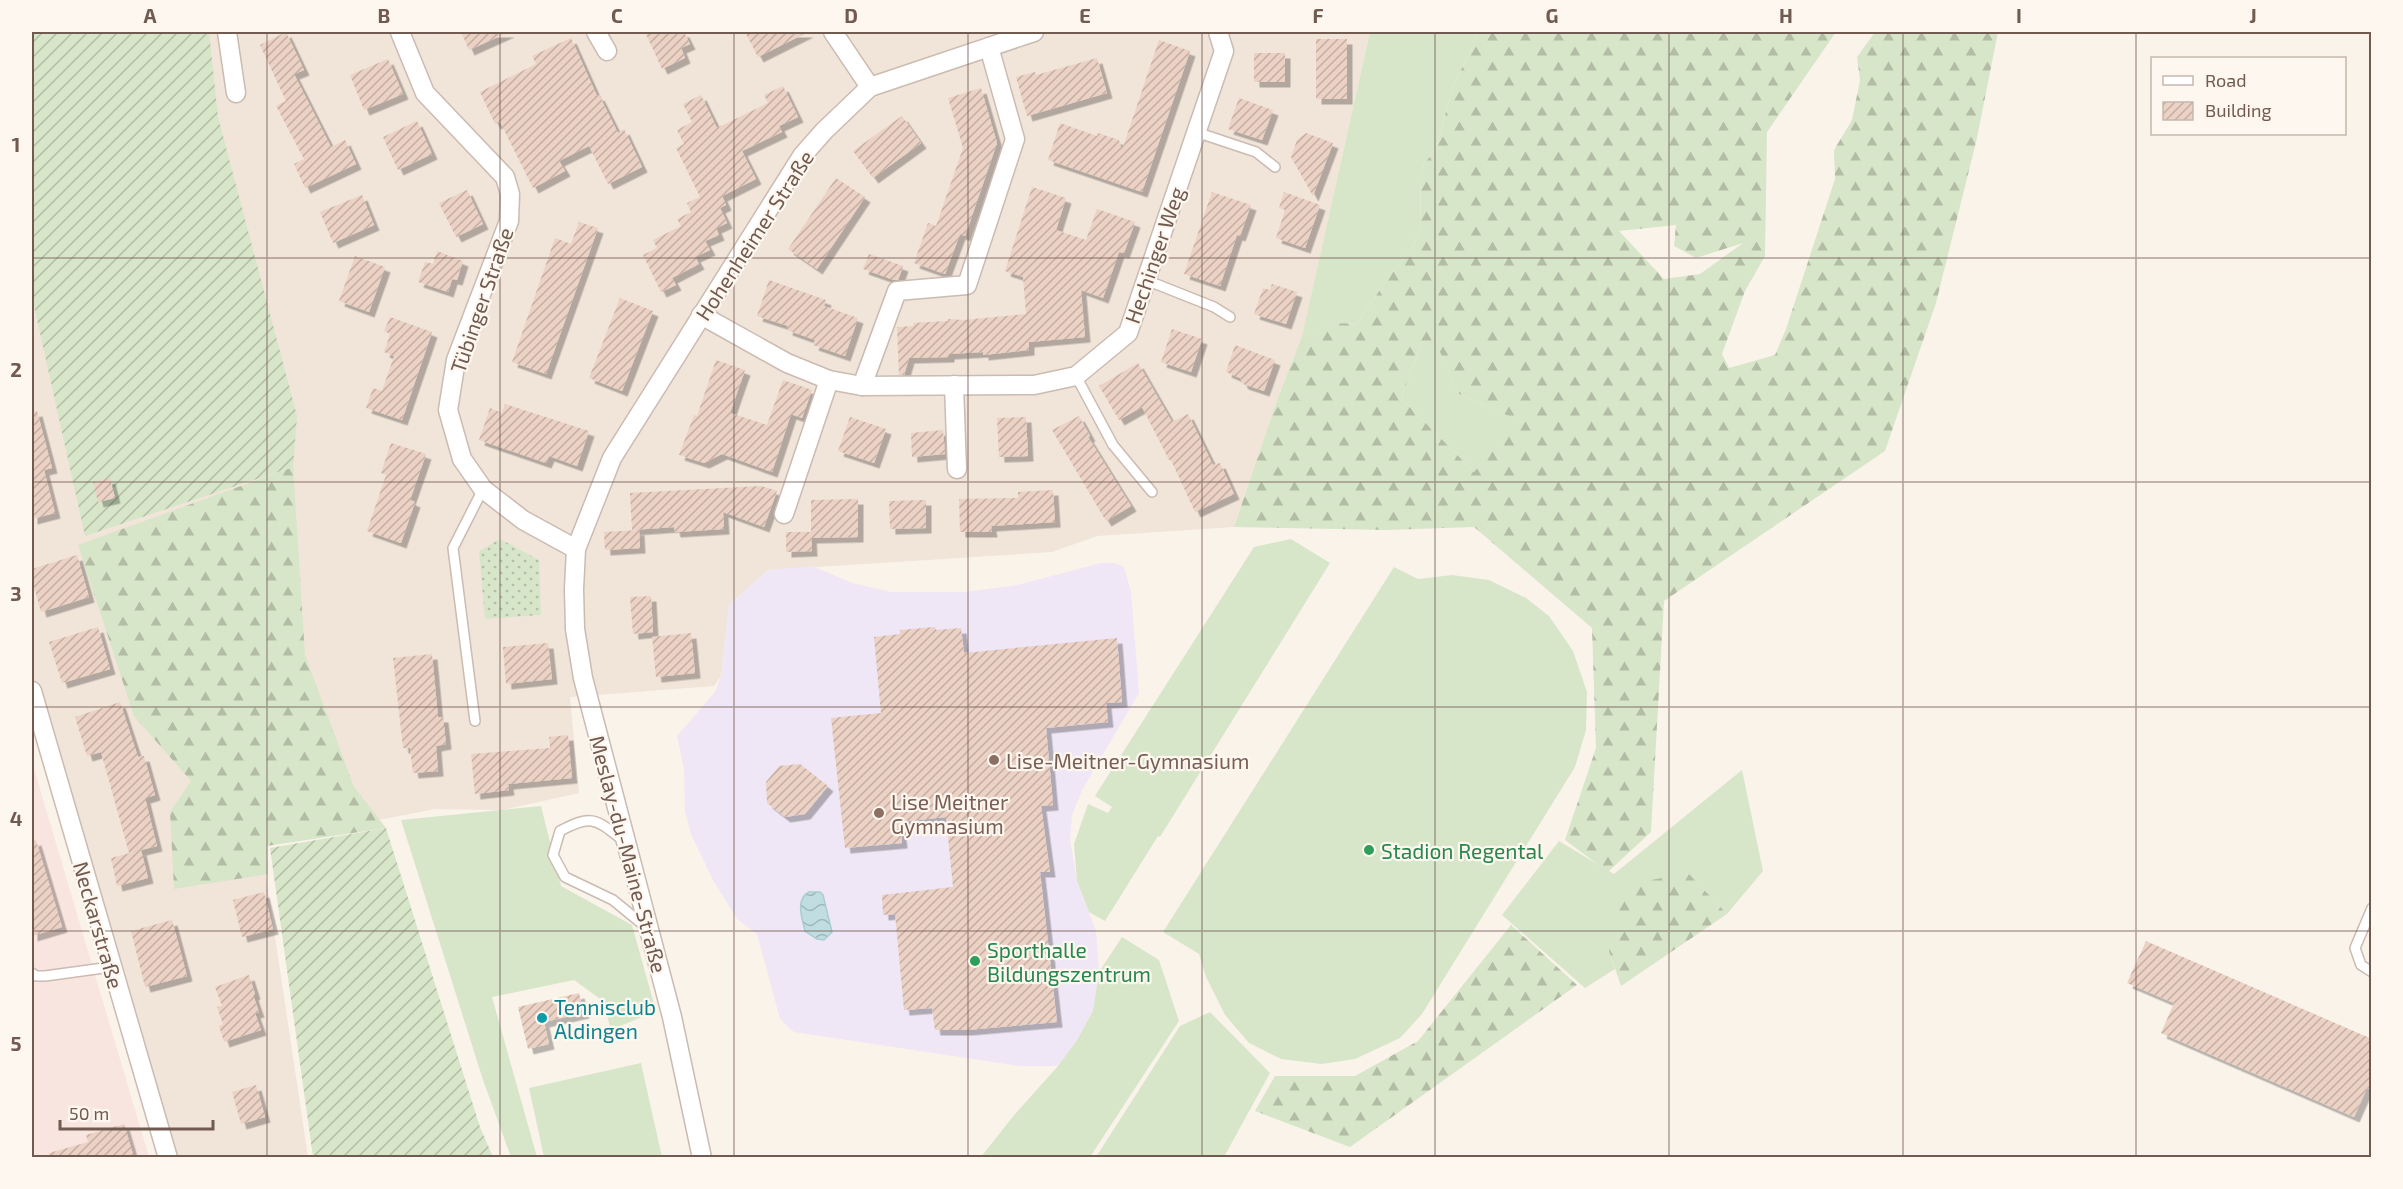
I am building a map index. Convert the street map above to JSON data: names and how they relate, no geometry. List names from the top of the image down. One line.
{"streets":{"street":["Hohenheimer Straße","Hechinger Weg","Tübinger Straße","Meslay-du-Maine-Straße","Neckarstraße"]},"crossings":[["Hohenheimer Straße","Hechinger Weg"],["Hohenheimer Straße","Tübinger Straße"],["Hohenheimer Straße","Meslay-du-Maine-Straße"],["Tübinger Straße","Meslay-du-Maine-Straße"]],"places":["Lise-Meitner-Gymnasium","Lise Meitner Gymnasium","Stadion Regental","Sporthalle Bildungszentrum","Tennisclub Aldingen"],"legend":["Road","Building"],"scale_bar":"50 m","grid":{"columns":["A","B","C","D","E","F","G","H","I","J"],"rows":["1","2","3","4","5"]}}
